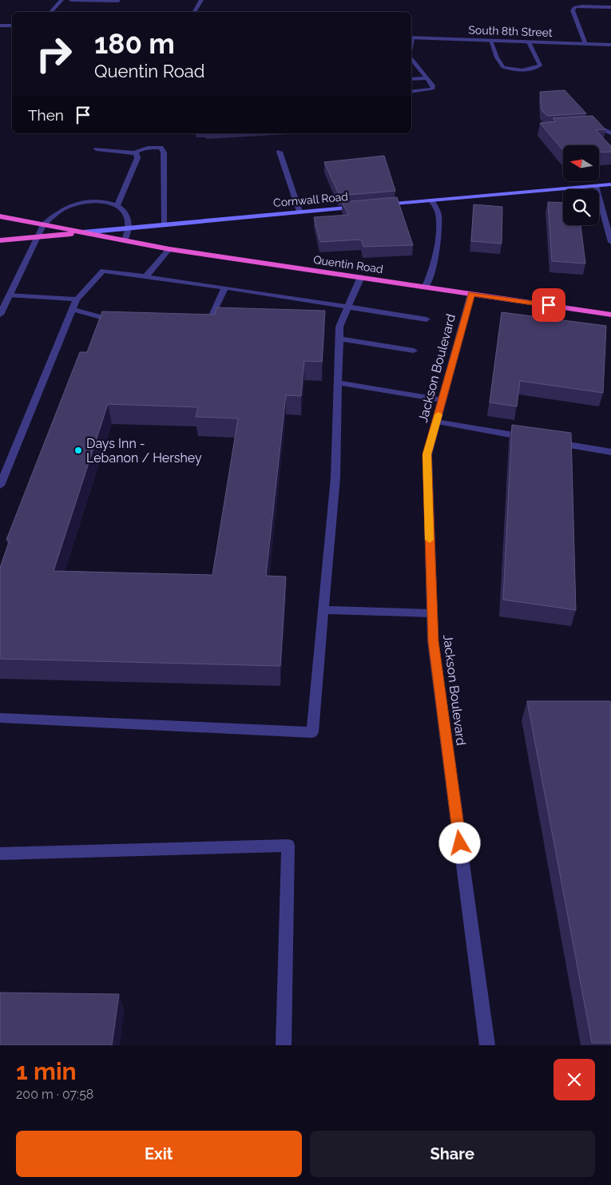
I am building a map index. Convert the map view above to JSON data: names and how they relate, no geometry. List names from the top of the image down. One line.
{"streets":{"highway":["Quentin Road"],"main road":["Cornwall Road"],"street":["South 8th Street","Jackson Boulevard"]},"crossings":[["Cornwall Road","Quentin Road"],["Quentin Road","Jackson Boulevard"]],"places":["Days Inn - Lebanon / Hershey"],"north":"left","page":{"turn":["180 m","Quentin Road"],"then":"Then","heading":["1 min","200 m · 07:58"],"buttons":["Exit","Share"]}}
